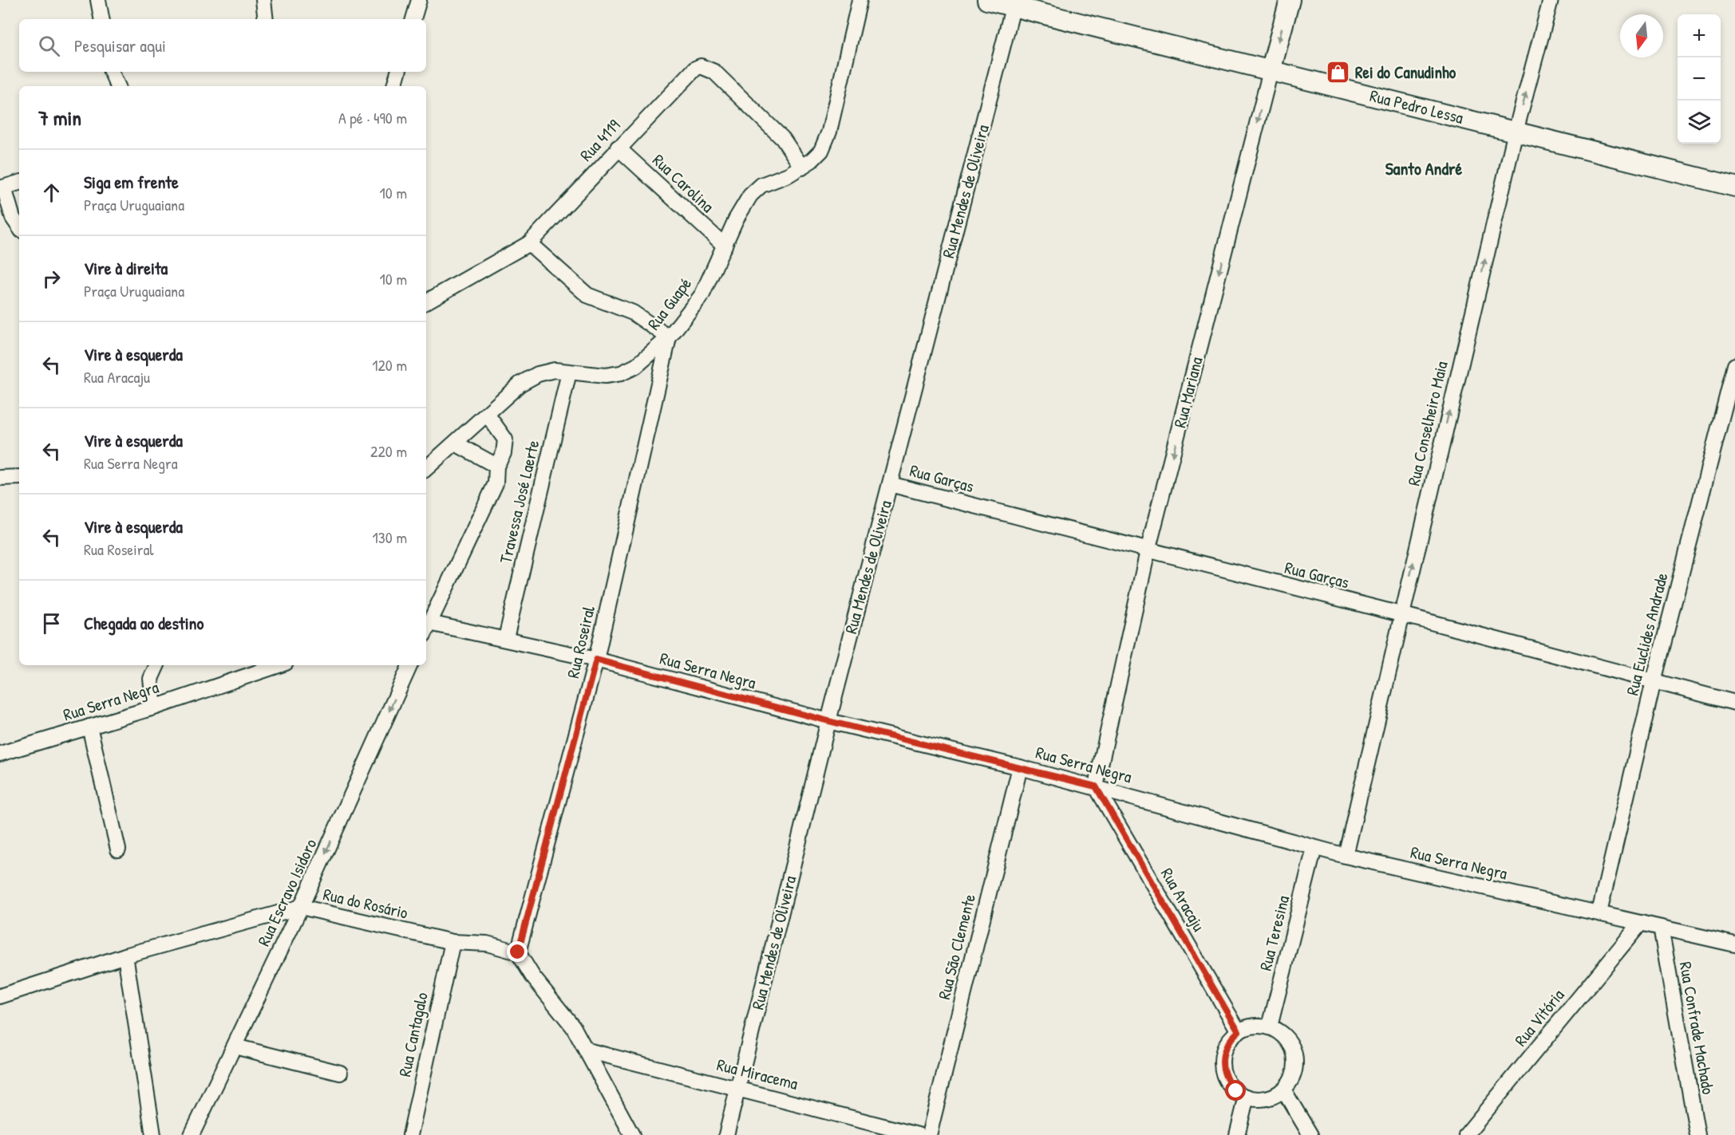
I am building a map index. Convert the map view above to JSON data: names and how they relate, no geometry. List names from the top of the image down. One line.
{"streets":{"street":["Rua Pedro Lessa","Rua 4119","Rua Carolina","Rua Mendes de Oliveira","Rua Guapé","Rua Mariana","Rua Conselheiro Maia","Rua Garças","Travessa José Laerte","Rua Euclides Andrade","Rua Roseiral","Rua Serra Negra","Rua Escravo Isidoro","Rua Aracaju","Rua do Rosário","Rua Teresina","Rua São Clemente","Rua Vitória","Rua Confrade Machado","Rua Cantagalo","Rua Miracema"]},"crossings":[["Rua Pedro Lessa","Rua Mendes de Oliveira"],["Rua Pedro Lessa","Rua Mariana"],["Rua Pedro Lessa","Rua Conselheiro Maia"],["Rua 4119","Rua Carolina"],["Rua 4119","Rua Guapé"],["Rua Carolina","Rua Guapé"],["Rua Mendes de Oliveira","Rua Garças"],["Rua Mendes de Oliveira","Rua Serra Negra"],["Rua Mendes de Oliveira","Rua Miracema"],["Rua Guapé","Travessa José Laerte"],["Rua Guapé","Rua Roseiral"],["Rua Mariana","Rua Garças"],["Rua Mariana","Rua Serra Negra"],["Rua Mariana","Rua Aracaju"],["Rua Conselheiro Maia","Rua Garças"],["Rua Conselheiro Maia","Rua Serra Negra"],["Rua Garças","Rua Euclides Andrade"],["Travessa José Laerte","Rua Serra Negra"],["Rua Euclides Andrade","Rua Serra Negra"],["Rua Roseiral","Rua Serra Negra"],["Rua Roseiral","Rua do Rosário"],["Rua Serra Negra","Rua Aracaju"],["Rua Serra Negra","Rua Teresina"],["Rua Serra Negra","Rua São Clemente"],["Rua Serra Negra","Rua Vitória"],["Rua Serra Negra","Rua Confrade Machado"],["Rua Escravo Isidoro","Rua do Rosário"],["Rua Aracaju","Rua Teresina"],["Rua do Rosário","Rua Cantagalo"]],"one_way":["Rua Mariana","Rua Conselheiro Maia","Rua Escravo Isidoro"],"districts":["Santo André"],"places":{"shop":["Rei do Canudinho"]},"north":"bottom","page":{"map_buttons":["+","−"],"search":"Pesquisar aqui","heading":["7 min","A pé · 490 m"],"list":[["Siga em frente","Praça Uruguaiana","10 m"],["Vire à direita","Praça Uruguaiana","10 m"],["Vire à esquerda","Rua Aracaju","120 m"],["Vire à esquerda","Rua Serra Negra","220 m"],["Vire à esquerda","Rua Roseiral","130 m"],"Chegada ao destino"]}}
